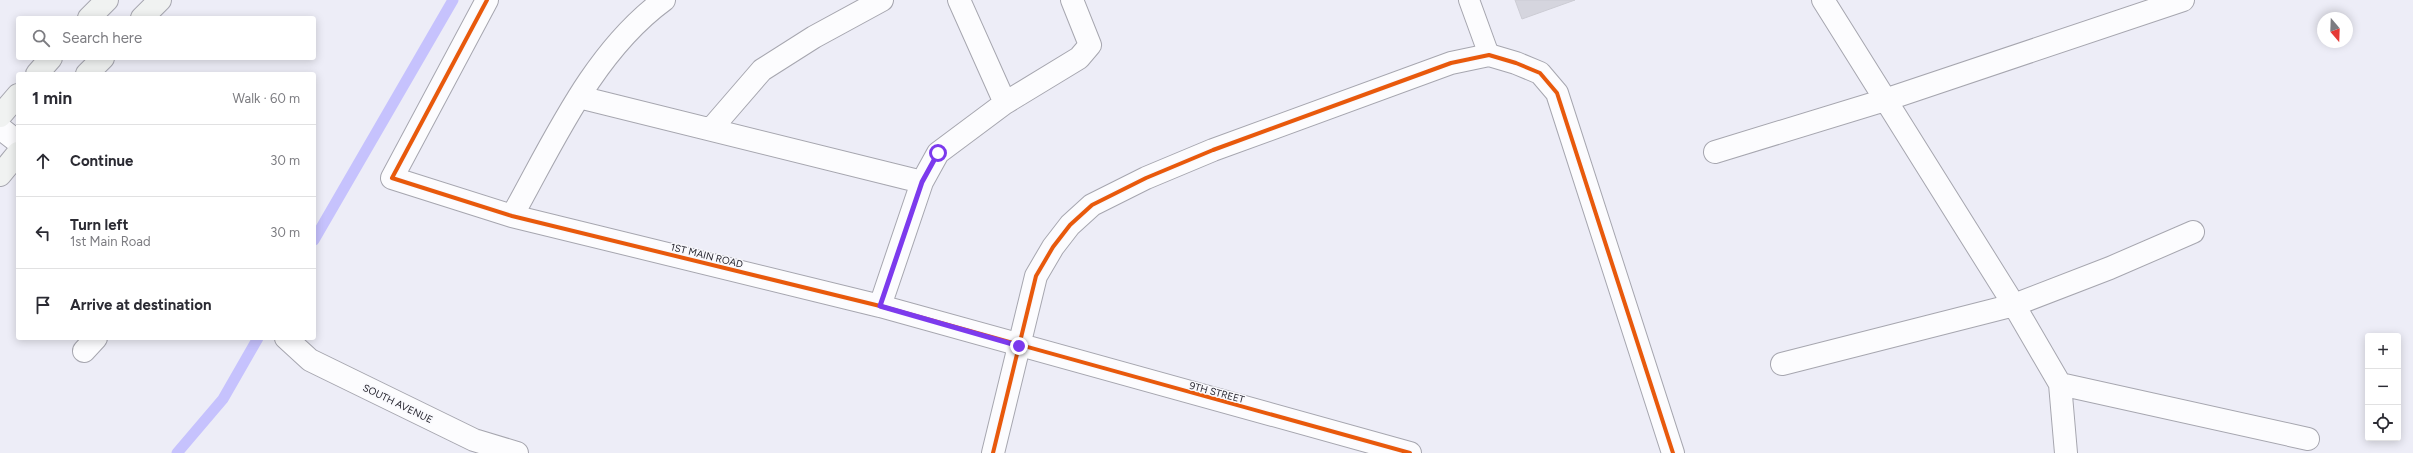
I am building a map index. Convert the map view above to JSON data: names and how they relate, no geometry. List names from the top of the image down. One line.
{"streets":{"street":["1ST MAIN ROAD","9TH STREET","SOUTH AVENUE"]},"crossings":[["1ST MAIN ROAD","9TH STREET"]],"north":"bottom","page":{"search":"Search here","heading":["1 min","Walk · 60 m"],"list":[["Continue","30 m"],["Turn left","1st Main Road","30 m"],"Arrive at destination"],"map_buttons":["+","−"]}}
